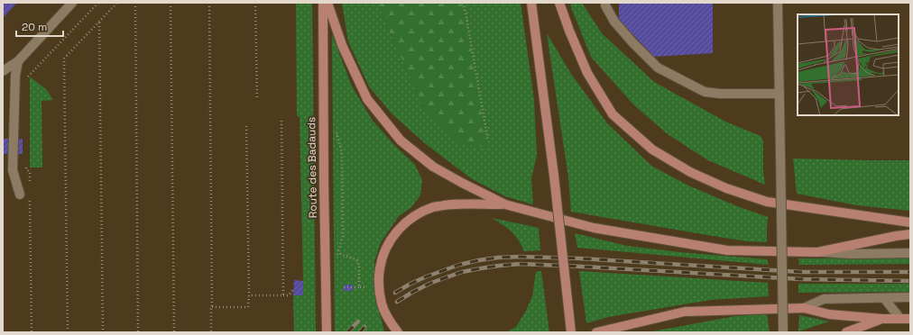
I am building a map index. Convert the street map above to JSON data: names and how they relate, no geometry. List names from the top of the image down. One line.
{"streets":{"main road":["Route des Badauds"]},"scale_bar":"20 m"}
